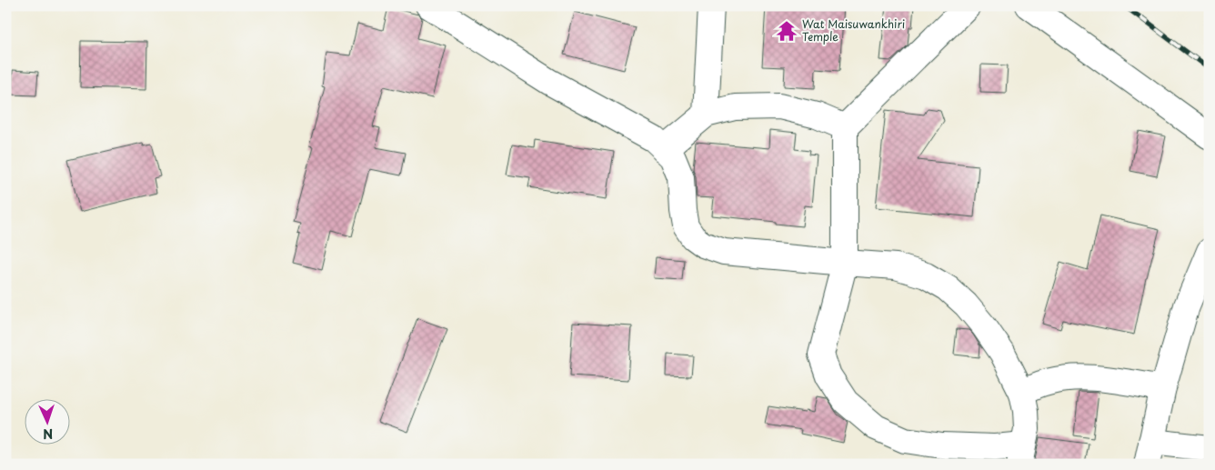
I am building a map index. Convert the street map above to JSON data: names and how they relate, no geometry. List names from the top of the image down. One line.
{"places":{"temple":["Wat Maisuwankhiri Temple"]},"north":"bottom"}
